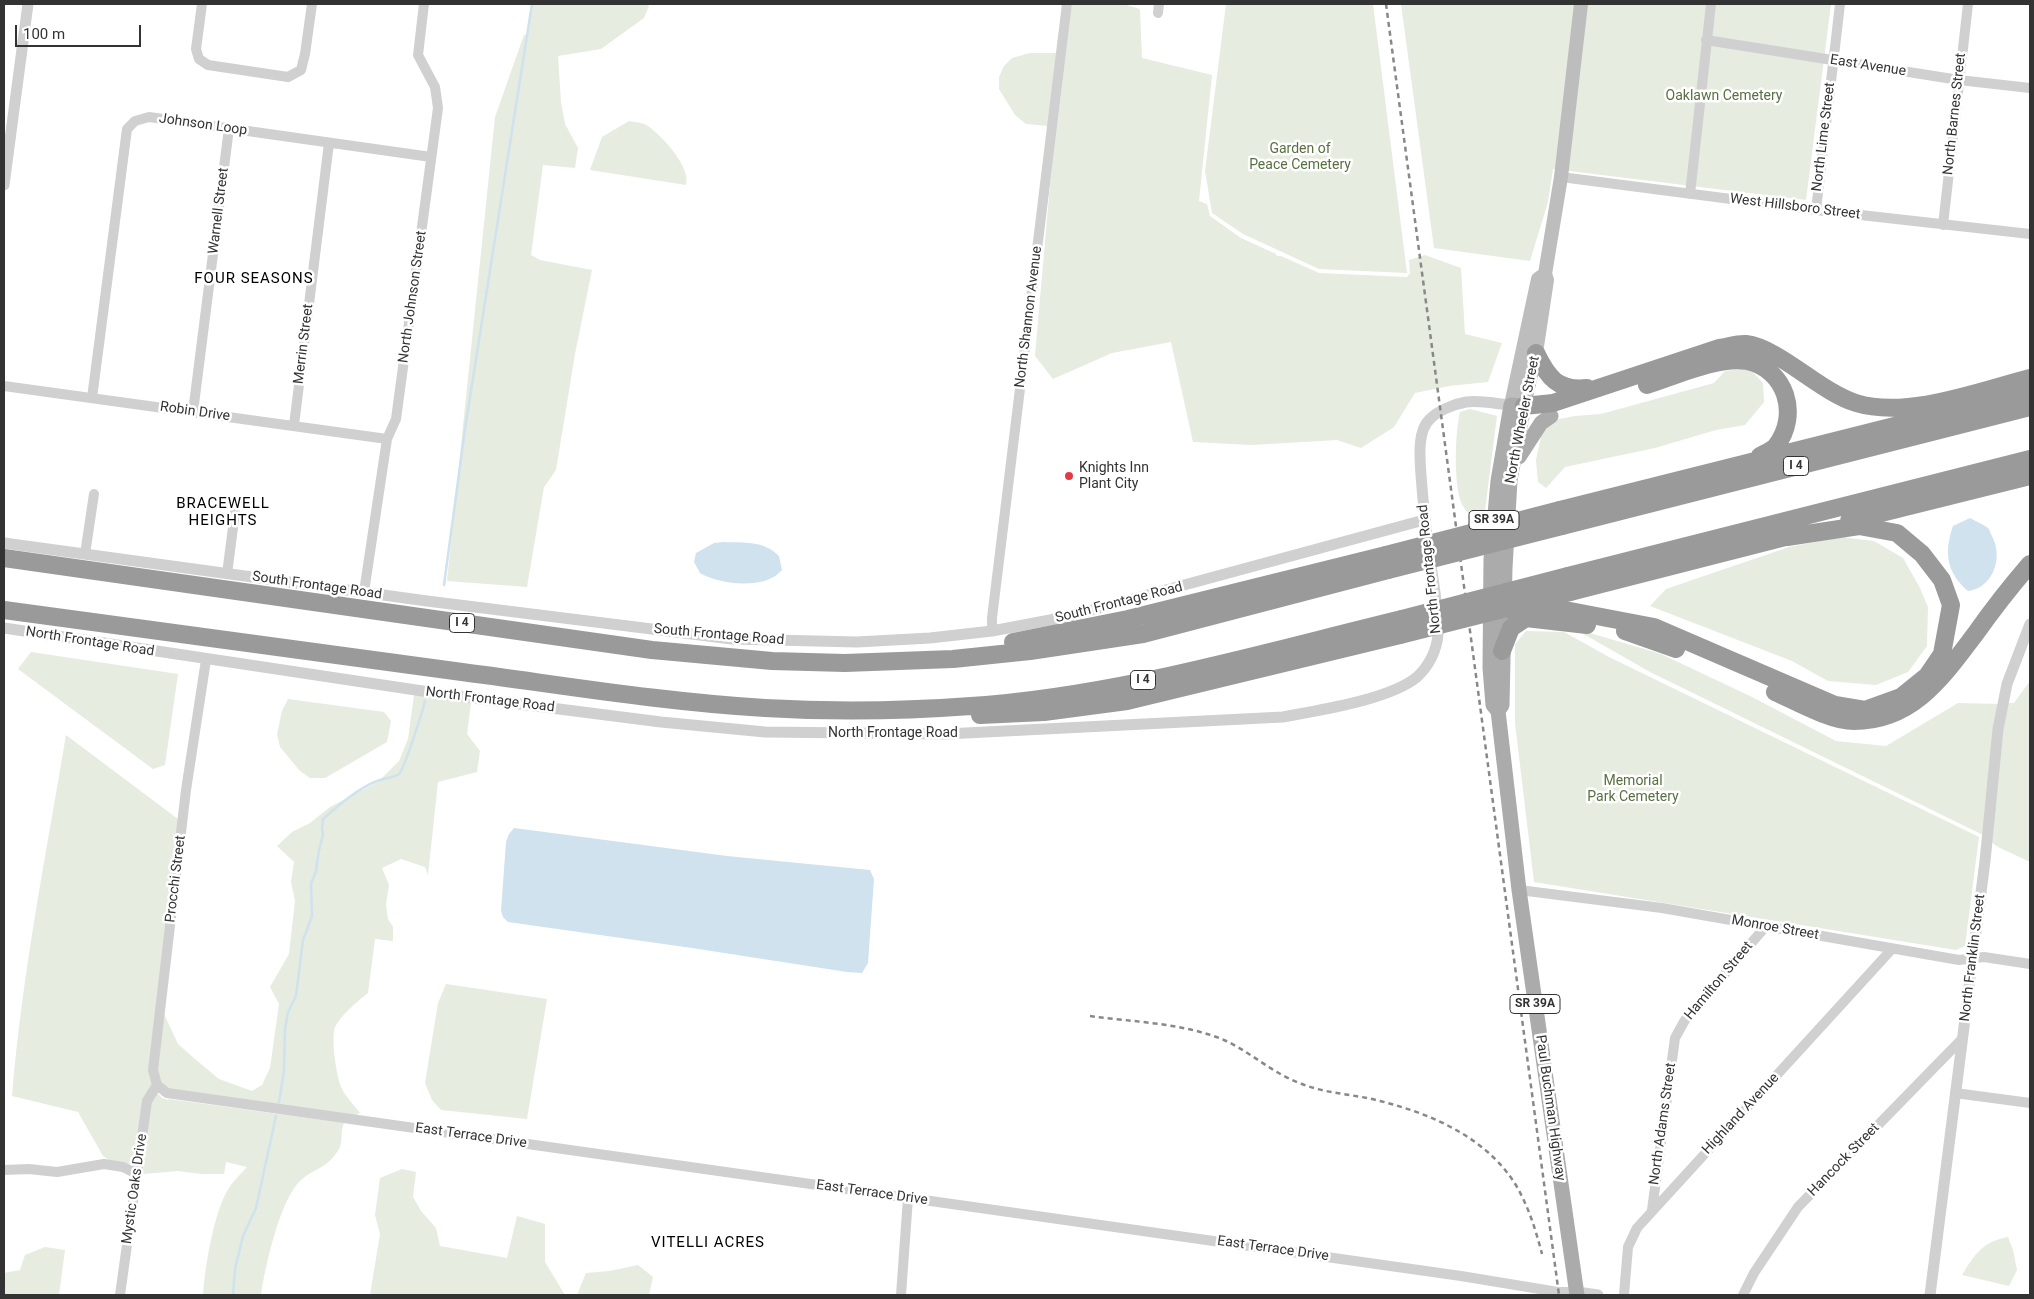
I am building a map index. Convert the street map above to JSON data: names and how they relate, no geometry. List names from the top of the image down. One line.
{"streets":{"highway":["I 4"],"main road":["North Wheeler Street","SR 39A","Paul Buchman Highway"],"street":["East Avenue","North Barnes Street","Johnson Loop","North Lime Street","West Hillsboro Street","Warnell Street","North Johnson Street","North Shannon Avenue","Merrin Street","Robin Drive","North Frontage Road","South Frontage Road","Procchi Street","Monroe Street","North Franklin Street","Hamilton Street","Highland Avenue","North Adams Street","East Terrace Drive","Hancock Street","Mystic Oaks Drive"]},"crossings":[["East Avenue","North Barnes Street"],["East Avenue","North Lime Street"],["North Barnes Street","West Hillsboro Street"],["Johnson Loop","Warnell Street"],["Johnson Loop","North Johnson Street"],["Johnson Loop","Merrin Street"],["Johnson Loop","Robin Drive"],["North Lime Street","West Hillsboro Street"],["West Hillsboro Street","North Wheeler Street"],["Warnell Street","Robin Drive"],["North Johnson Street","Robin Drive"],["North Johnson Street","South Frontage Road"],["North Shannon Avenue","South Frontage Road"],["Merrin Street","Robin Drive"],["North Wheeler Street","North Frontage Road"],["North Wheeler Street","Paul Buchman Highway"],["North Frontage Road","South Frontage Road"],["North Frontage Road","Procchi Street"],["Procchi Street","East Terrace Drive"],["Procchi Street","Mystic Oaks Drive"],["Monroe Street","North Franklin Street"],["Monroe Street","Hamilton Street"],["Monroe Street","Paul Buchman Highway"],["Monroe Street","Highland Avenue"],["North Franklin Street","Hancock Street"],["Hamilton Street","North Adams Street"],["Paul Buchman Highway","East Terrace Drive"],["Highland Avenue","North Adams Street"],["East Terrace Drive","Mystic Oaks Drive"]],"districts":["FOUR SEASONS","BRACEWELL HEIGHTS","VITELLI ACRES"],"parks":["Oaklawn Cemetery","Garden of Peace Cemetery","Memorial Park Cemetery"],"places":["Knights Inn Plant City"],"scale_bar":"100 m"}
